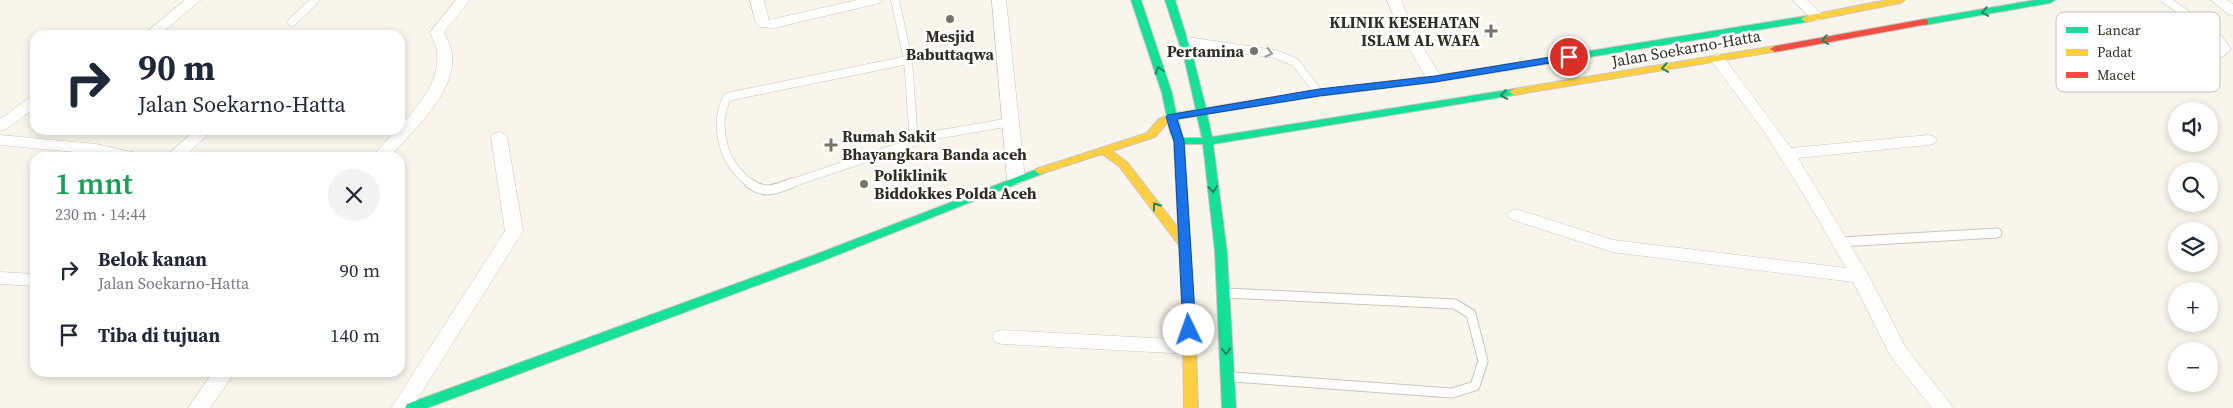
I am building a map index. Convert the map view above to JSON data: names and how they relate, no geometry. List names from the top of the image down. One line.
{"streets":{"main road":["Jalan Soekarno-Hatta"]},"places":{"other":["Mesjid Babuttaqwa","Pertamina","Poliklinik Biddokkes Polda Aceh"],"health":["KLINIK KESEHATAN ISLAM AL WAFA","Rumah Sakit Bhayangkara Banda aceh"]},"legend":["Lancar","Padat","Macet"],"page":{"turn":["90 m","Jalan Soekarno-Hatta"],"map_buttons":["+","−"],"heading":["1 mnt","230 m · 14:44"],"list":[{"name":"Belok kanan","note":"Jalan Soekarno-Hatta","value":"90 m"},{"name":"Tiba di tujuan","value":"140 m"}]}}
